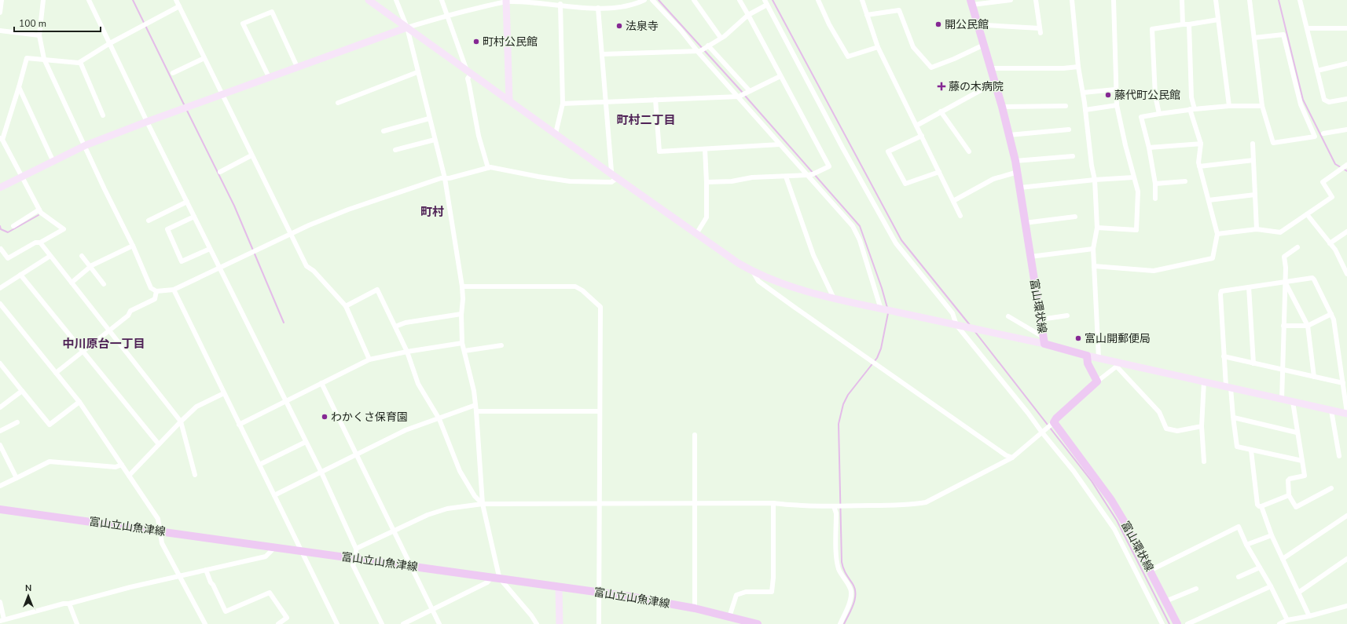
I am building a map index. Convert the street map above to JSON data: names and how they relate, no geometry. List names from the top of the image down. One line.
{"streets":{"main road":["富山環状線","富山立山魚津線"]},"districts":["町村二丁目","町村","中川原台一丁目"],"places":{"other":["開公民館","法泉寺","町村公民館","藤代町公民館","富山開郵便局","わかくさ保育園"],"health":["藤の木病院"]},"scale_bar":"100 m","north":"top"}
